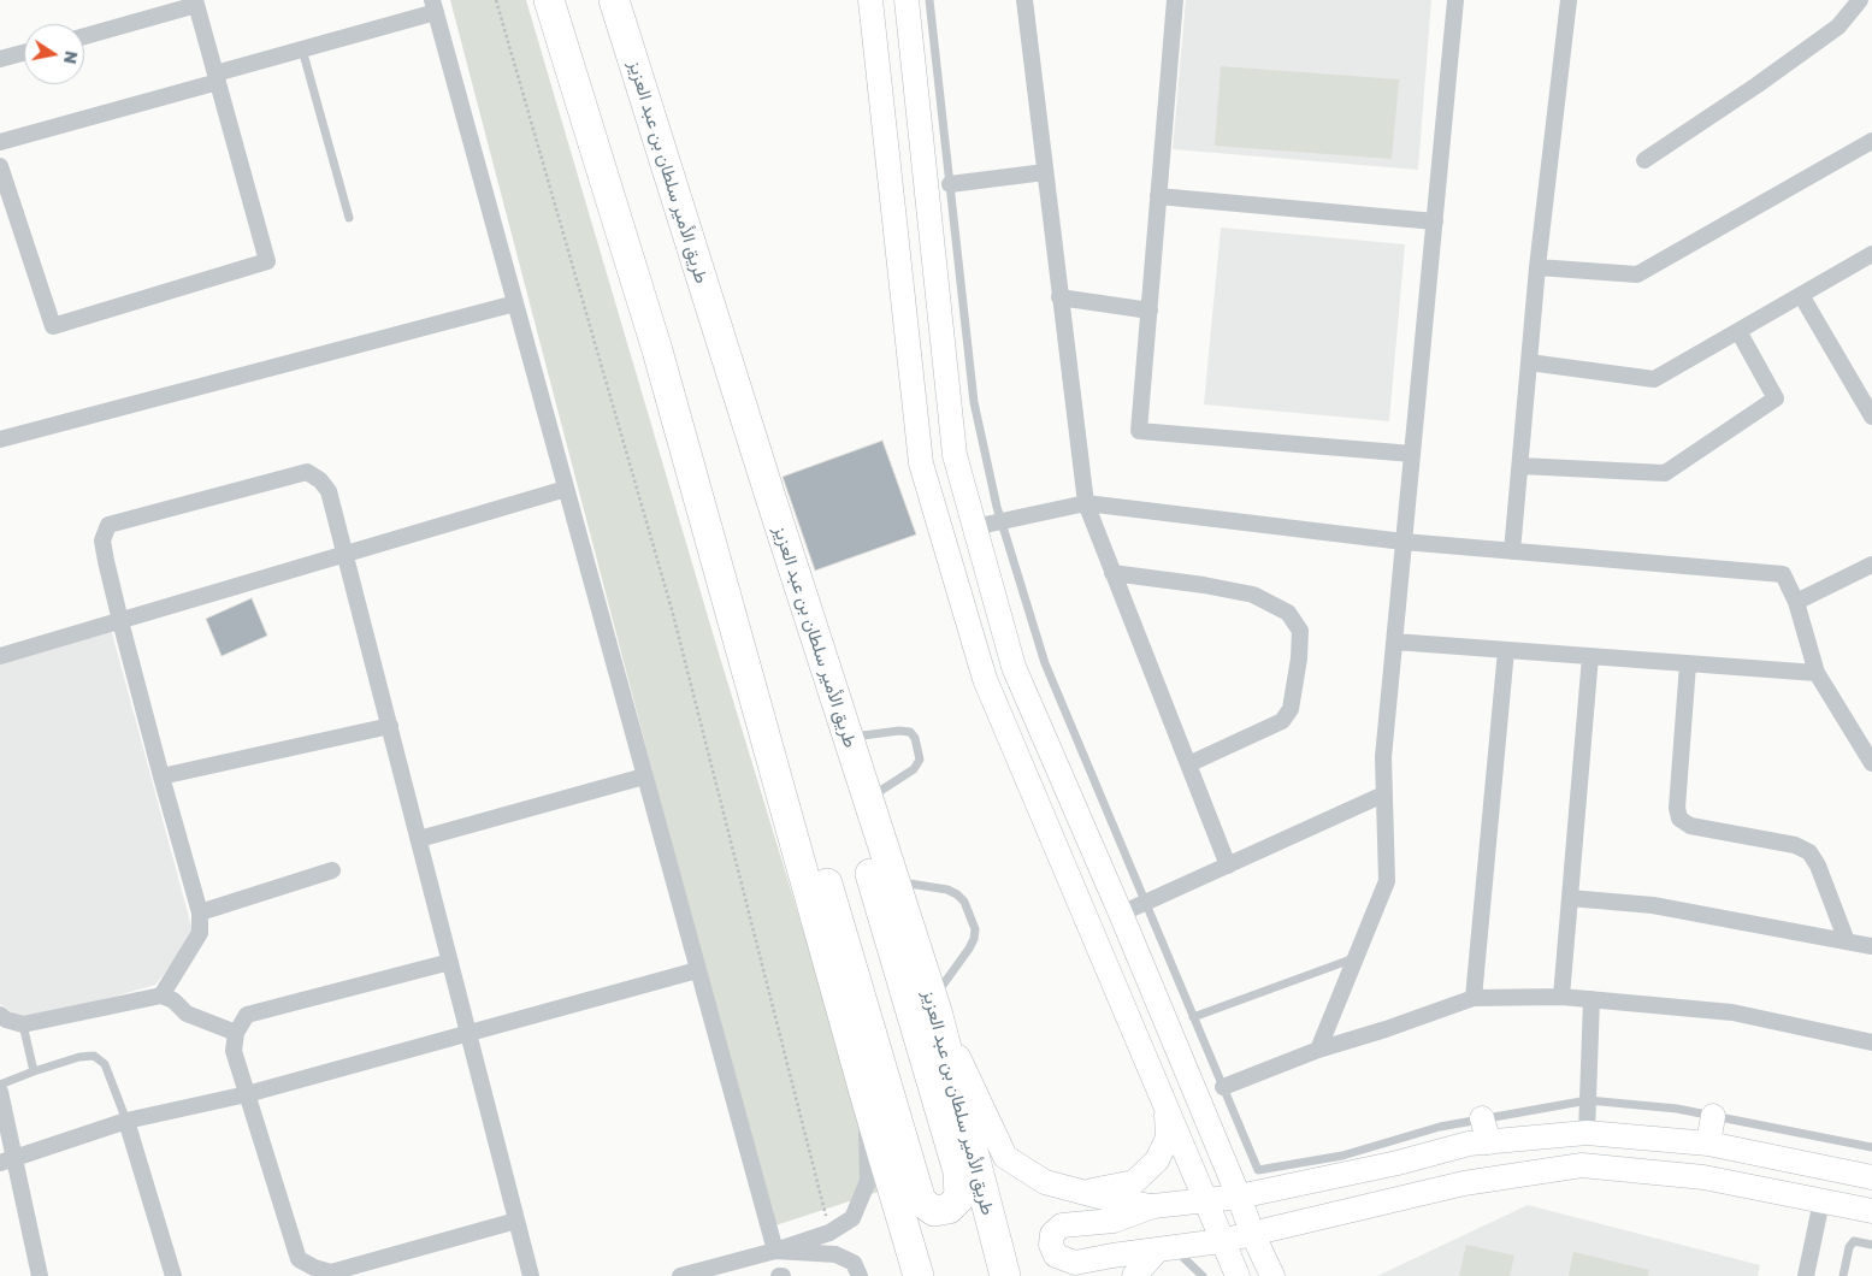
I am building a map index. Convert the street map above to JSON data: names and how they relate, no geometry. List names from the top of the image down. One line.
{"streets":{"highway":["طريق الأمير سلطان بن عبد العزيز"]},"north":"right"}
